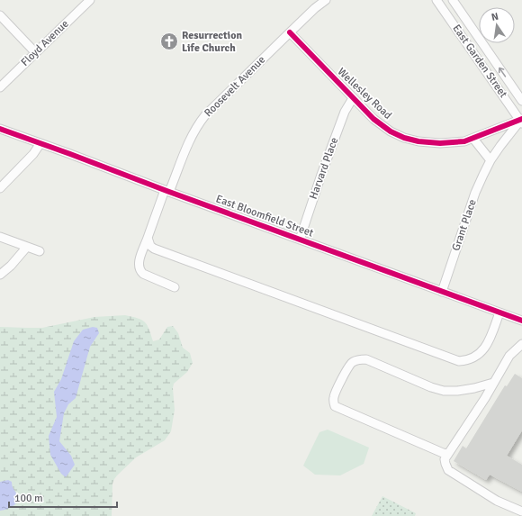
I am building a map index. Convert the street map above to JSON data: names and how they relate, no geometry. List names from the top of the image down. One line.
{"streets":{"street":["Floyd Avenue","East Garden Street","Roosevelt Avenue","Wellesley Road","Harvard Place","East Bloomfield Street","Grant Place"]},"crossings":[["East Garden Street","Wellesley Road"],["East Garden Street","Grant Place"],["Roosevelt Avenue","Wellesley Road"],["Roosevelt Avenue","East Bloomfield Street"],["Wellesley Road","Harvard Place"],["Wellesley Road","Grant Place"],["Harvard Place","East Bloomfield Street"],["East Bloomfield Street","Grant Place"]],"places":{"church":["Resurrection Life Church"]},"scale_bar":"100 m","north":"top"}
